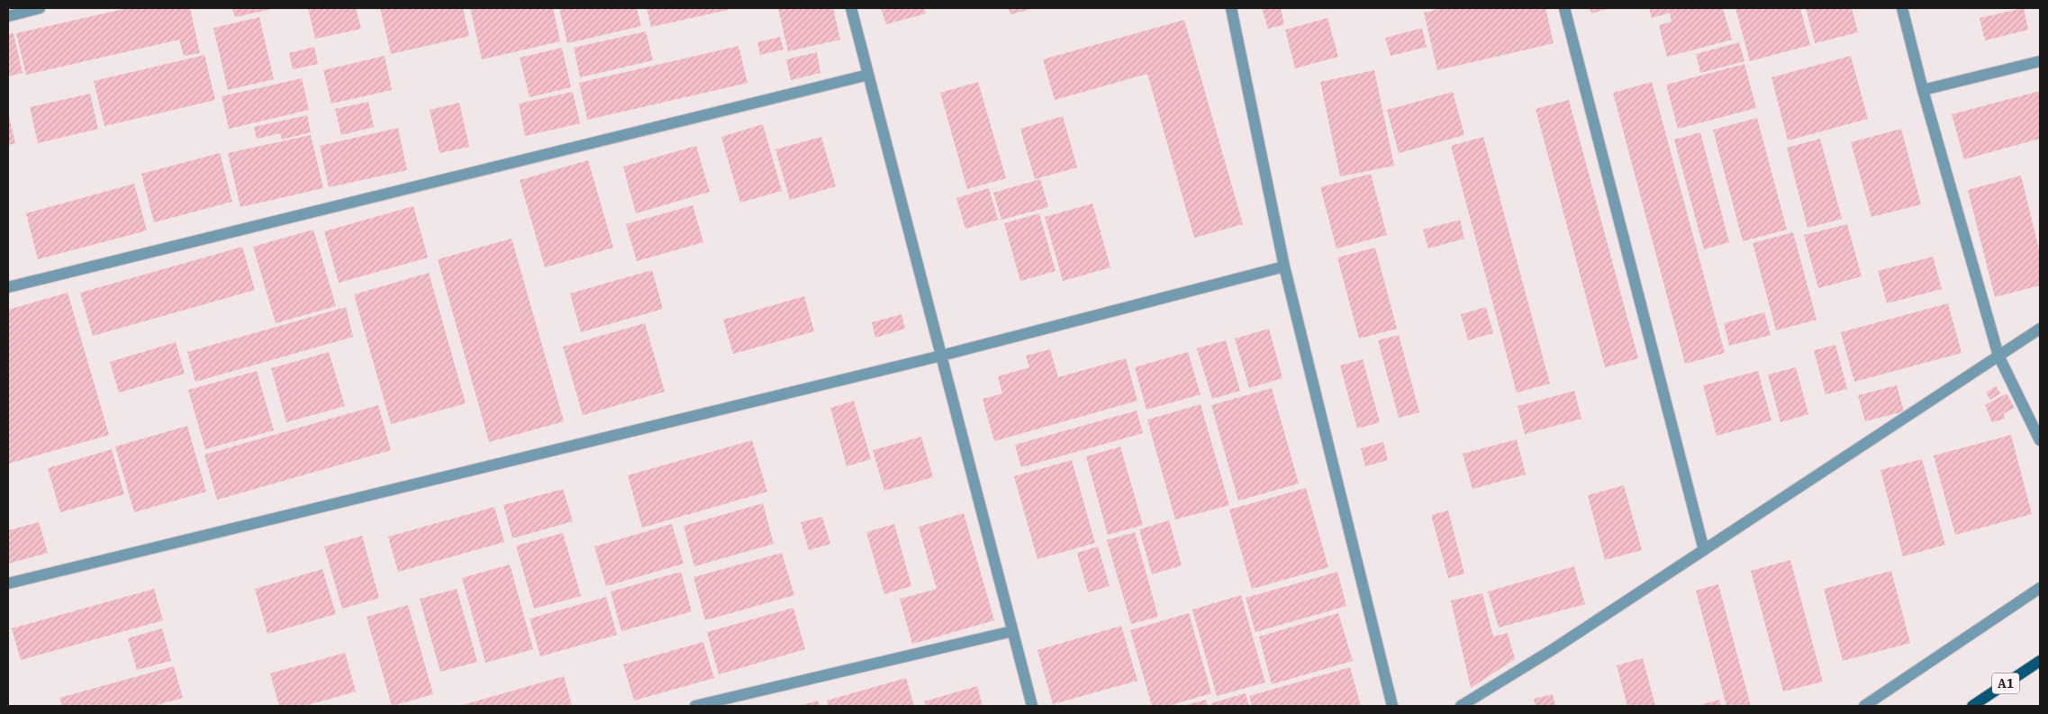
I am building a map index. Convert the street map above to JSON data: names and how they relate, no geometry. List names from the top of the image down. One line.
{"streets":{"main road":["A1"]}}
